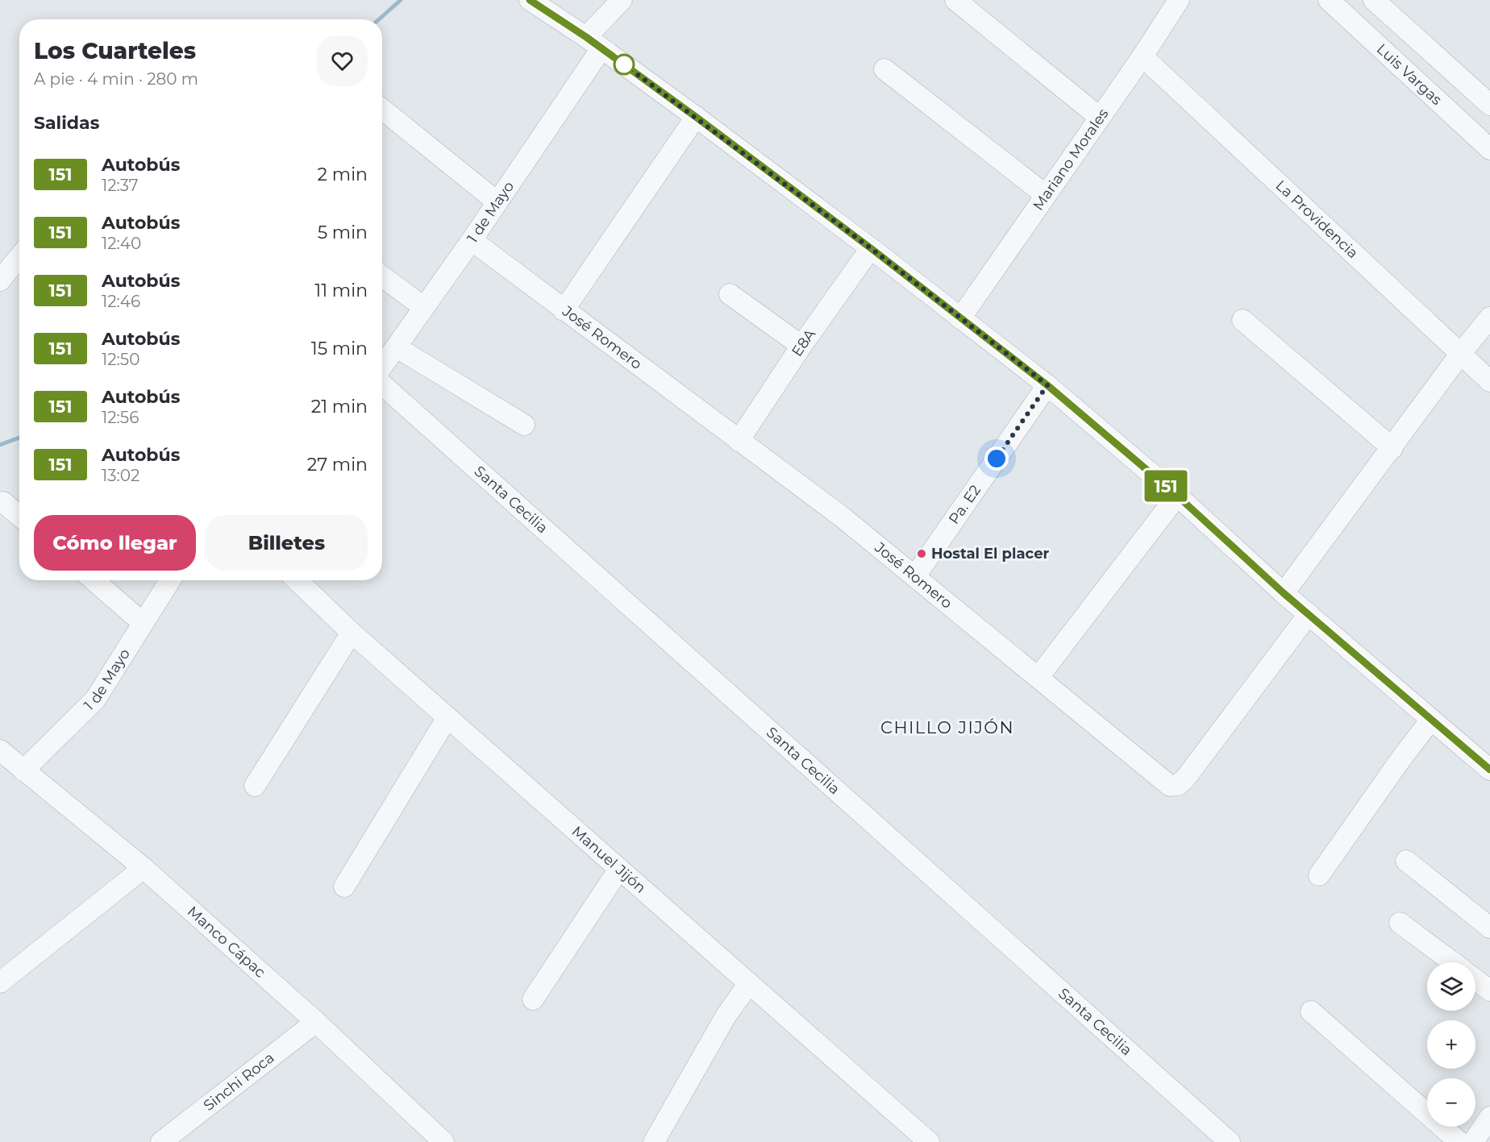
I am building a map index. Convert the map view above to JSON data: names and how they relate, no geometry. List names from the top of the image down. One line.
{"streets":{"street":["Luis Vargas","Mariano Morales","1 de Mayo","La Providencia","José Romero","E8A","Santa Cecilia","Pa. E2","Manuel Jijón","Manco Cápac","Sinchi Roca"]},"crossings":[["Mariano Morales","La Providencia"],["1 de Mayo","José Romero"],["1 de Mayo","Manco Cápac"],["José Romero","E8A"],["José Romero","Pa. E2"],["Manco Cápac","Sinchi Roca"]],"districts":["CHILLO JIJÓN"],"places":["Hostal El placer"],"lines":["bus line 151"],"page":{"on_map":"151","heading":[["Los Cuarteles","A pie · 4 min · 280 m"],"Salidas"],"list":[{"mark":"151","name":"Autobús","note":"12:37","value":"2 min"},{"mark":"151","name":"Autobús","note":"12:40","value":"5 min"},{"mark":"151","name":"Autobús","note":"12:46","value":"11 min"},{"mark":"151","name":"Autobús","note":"12:50","value":"15 min"},{"mark":"151","name":"Autobús","note":"12:56","value":"21 min"},{"mark":"151","name":"Autobús","note":"13:02","value":"27 min"}],"buttons":["Cómo llegar","Billetes"],"map_buttons":["+","−"]}}
